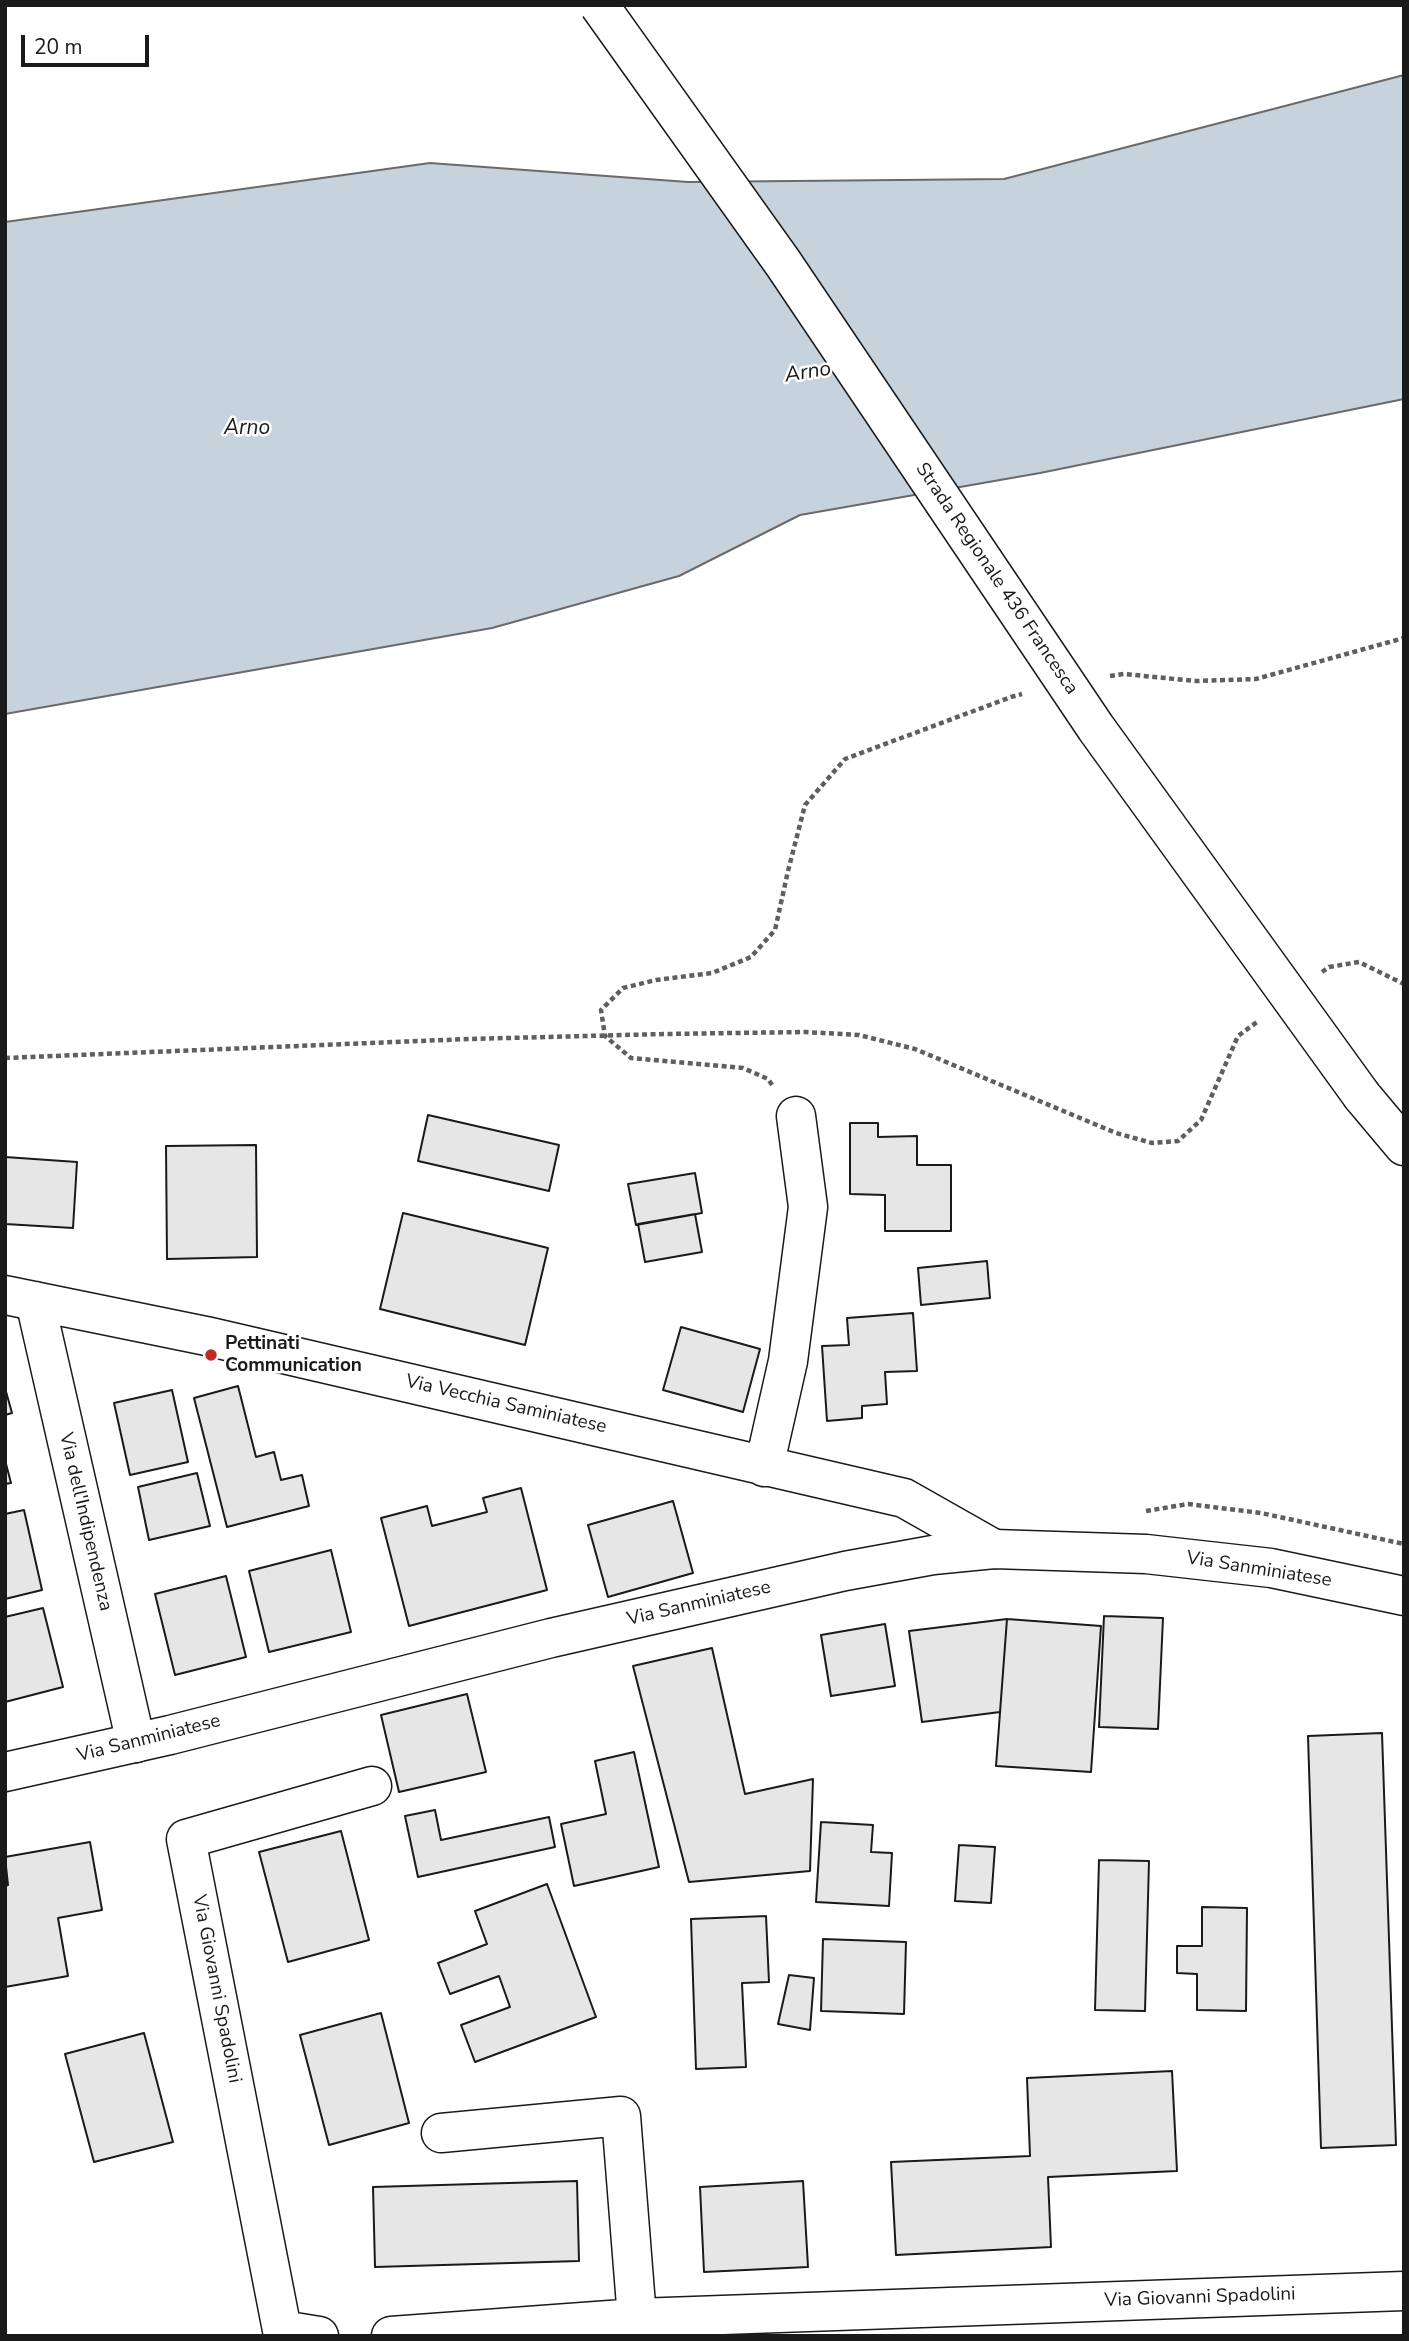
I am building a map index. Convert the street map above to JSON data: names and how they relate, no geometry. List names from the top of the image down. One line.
{"streets":{"street":["Strada Regionale 436 Francesca","Via Vecchia Saminiatese","Via dell'Indipendenza","Via Sanminiatese","Via Giovanni Spadolini"]},"crossings":[["Via Vecchia Saminiatese","Via dell'Indipendenza"],["Via Vecchia Saminiatese","Via Sanminiatese"],["Via dell'Indipendenza","Via Sanminiatese"]],"water":["Arno"],"places":["Pettinati Communication"],"scale_bar":"20 m"}
